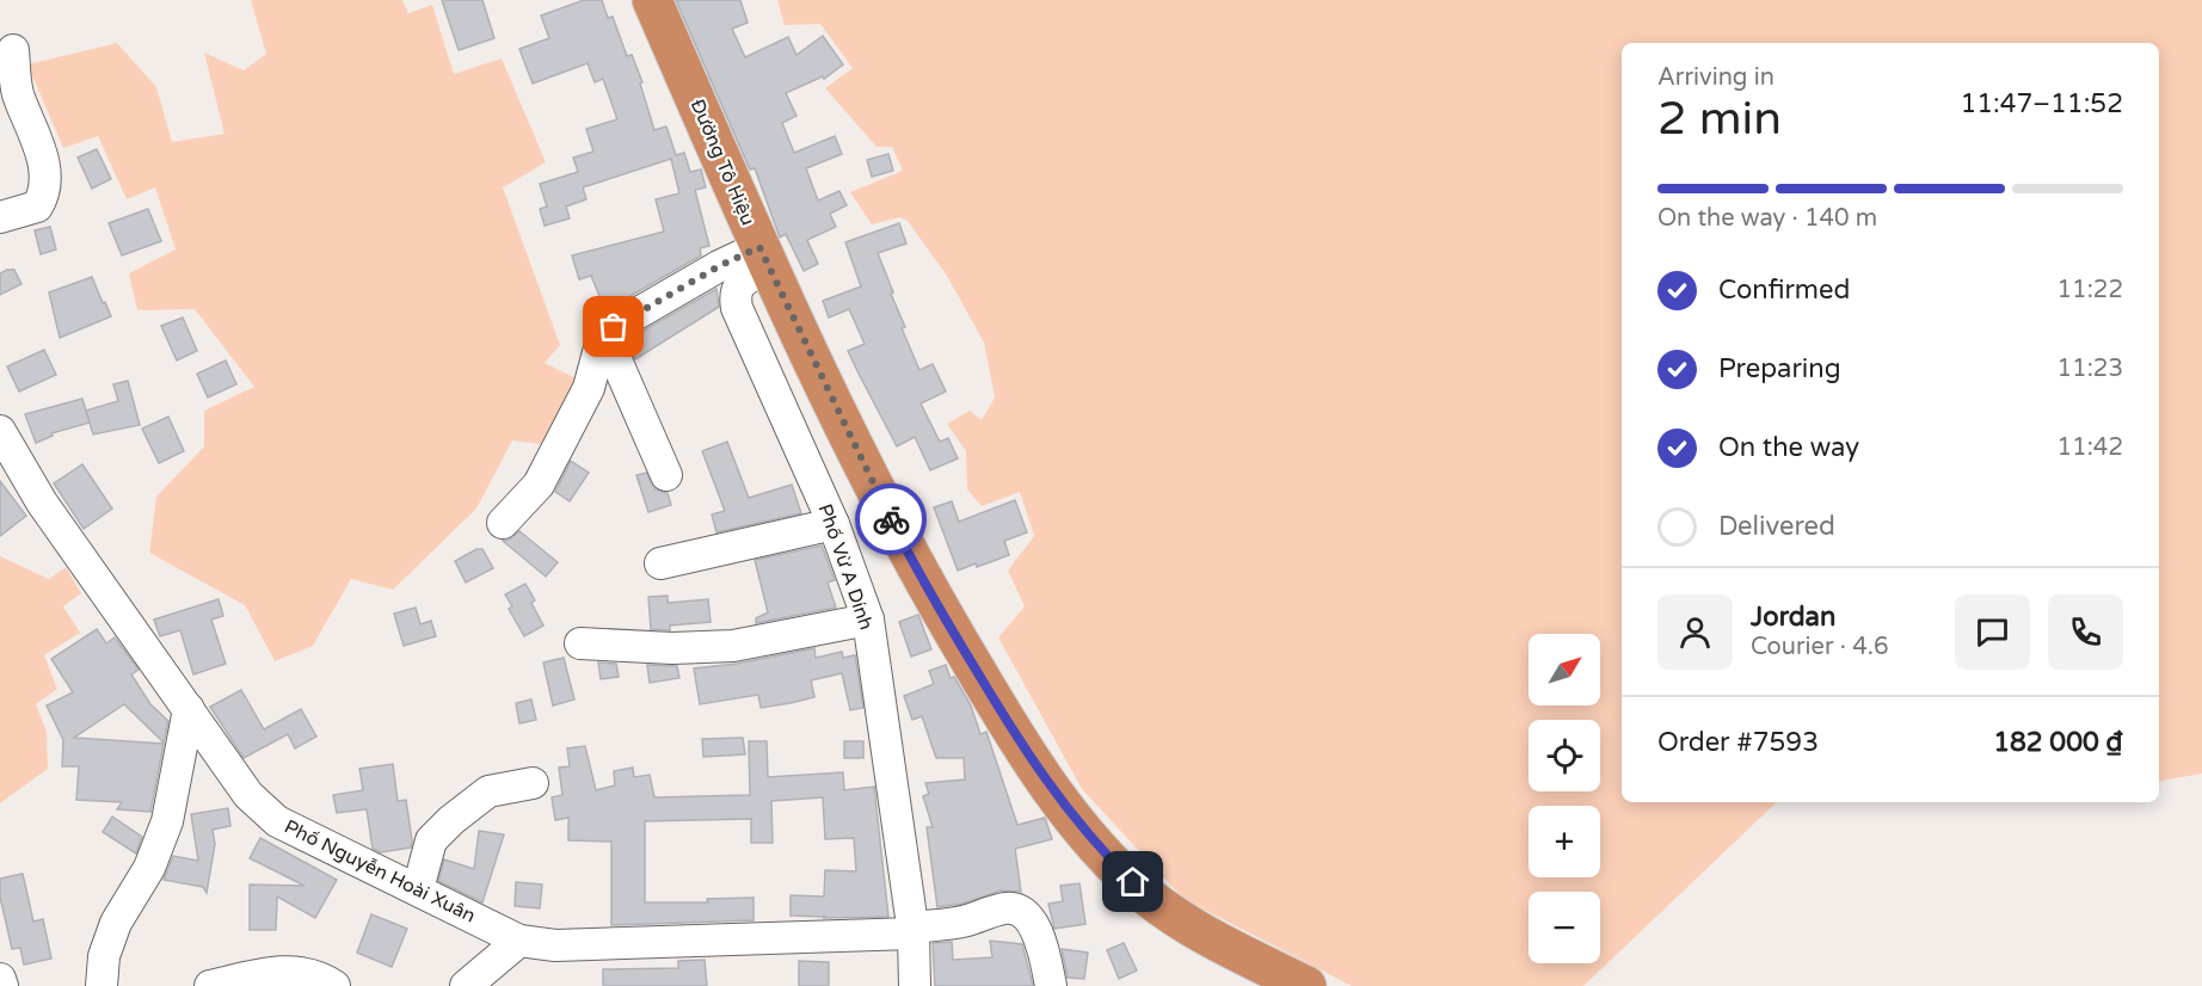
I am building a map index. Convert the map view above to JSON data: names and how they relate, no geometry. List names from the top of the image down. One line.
{"streets":{"highway":["Đường Tô Hiệu"],"street":["Phố Vừ A Dính","Phố Nguyễn Hoài Xuân"]},"crossings":[["Đường Tô Hiệu","Phố Vừ A Dính"],["Phố Vừ A Dính","Phố Nguyễn Hoài Xuân"]],"north":"top right","page":{"heading":["2 min","Arriving in","11:47–11:52"],"panel":["Jordan","Courier · 4.6","Order #7593","182 000 ₫"],"bar":"On the way · 140 m","list":[["Confirmed","11:22"],["Preparing","11:23"],["On the way","11:42"],"Delivered"],"map_buttons":["+","−"]}}
